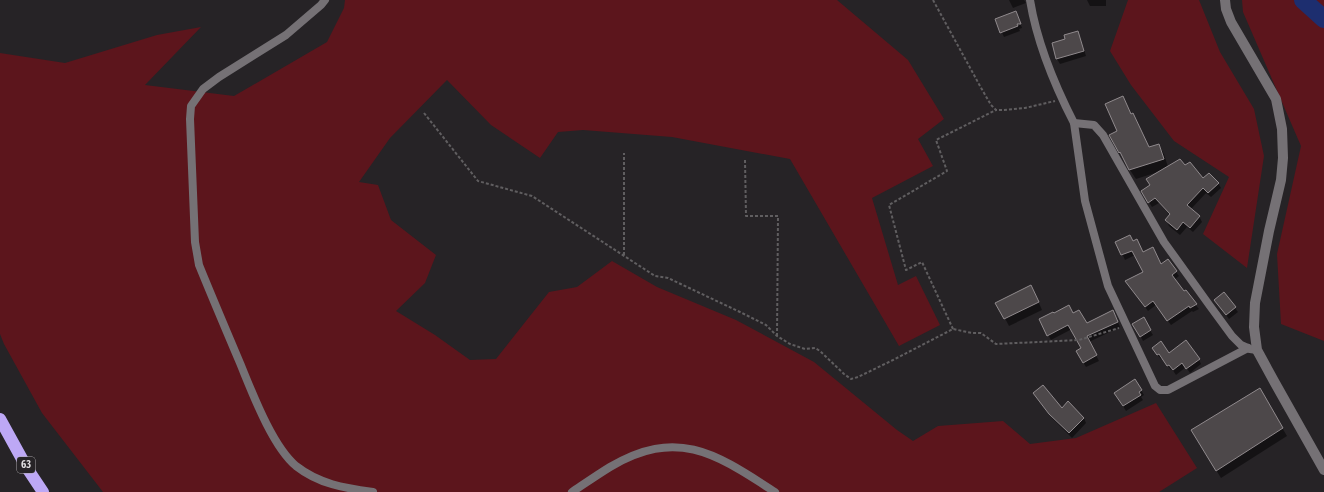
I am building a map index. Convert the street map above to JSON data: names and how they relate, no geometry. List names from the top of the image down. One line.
{"streets":{"highway":["63"]}}
